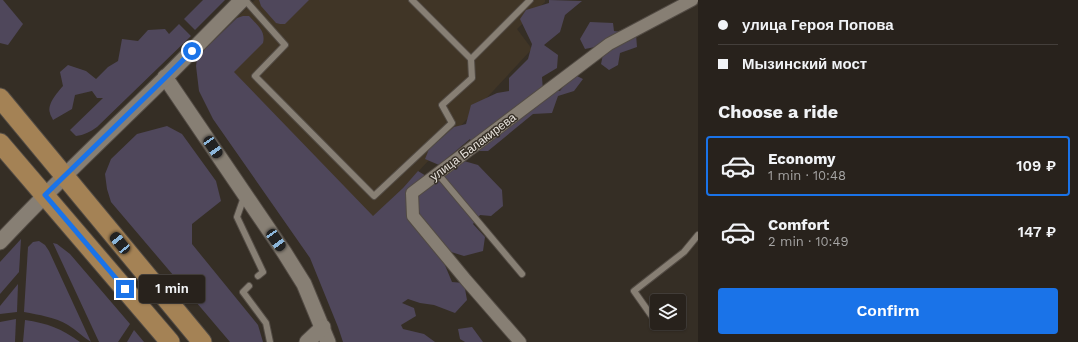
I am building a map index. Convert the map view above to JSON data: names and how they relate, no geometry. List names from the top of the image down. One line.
{"streets":{"street":["улица Балакирева"]},"page":{"banner":["улица Героя Попова","Мызинский мост"],"heading":"Choose a ride","list":[{"name":"Economy","note":"1 min · 10:48","value":"109 ₽"},{"name":"Comfort","note":"2 min · 10:49","value":"147 ₽"}],"bubble":"1 min","buttons":"Confirm"}}
